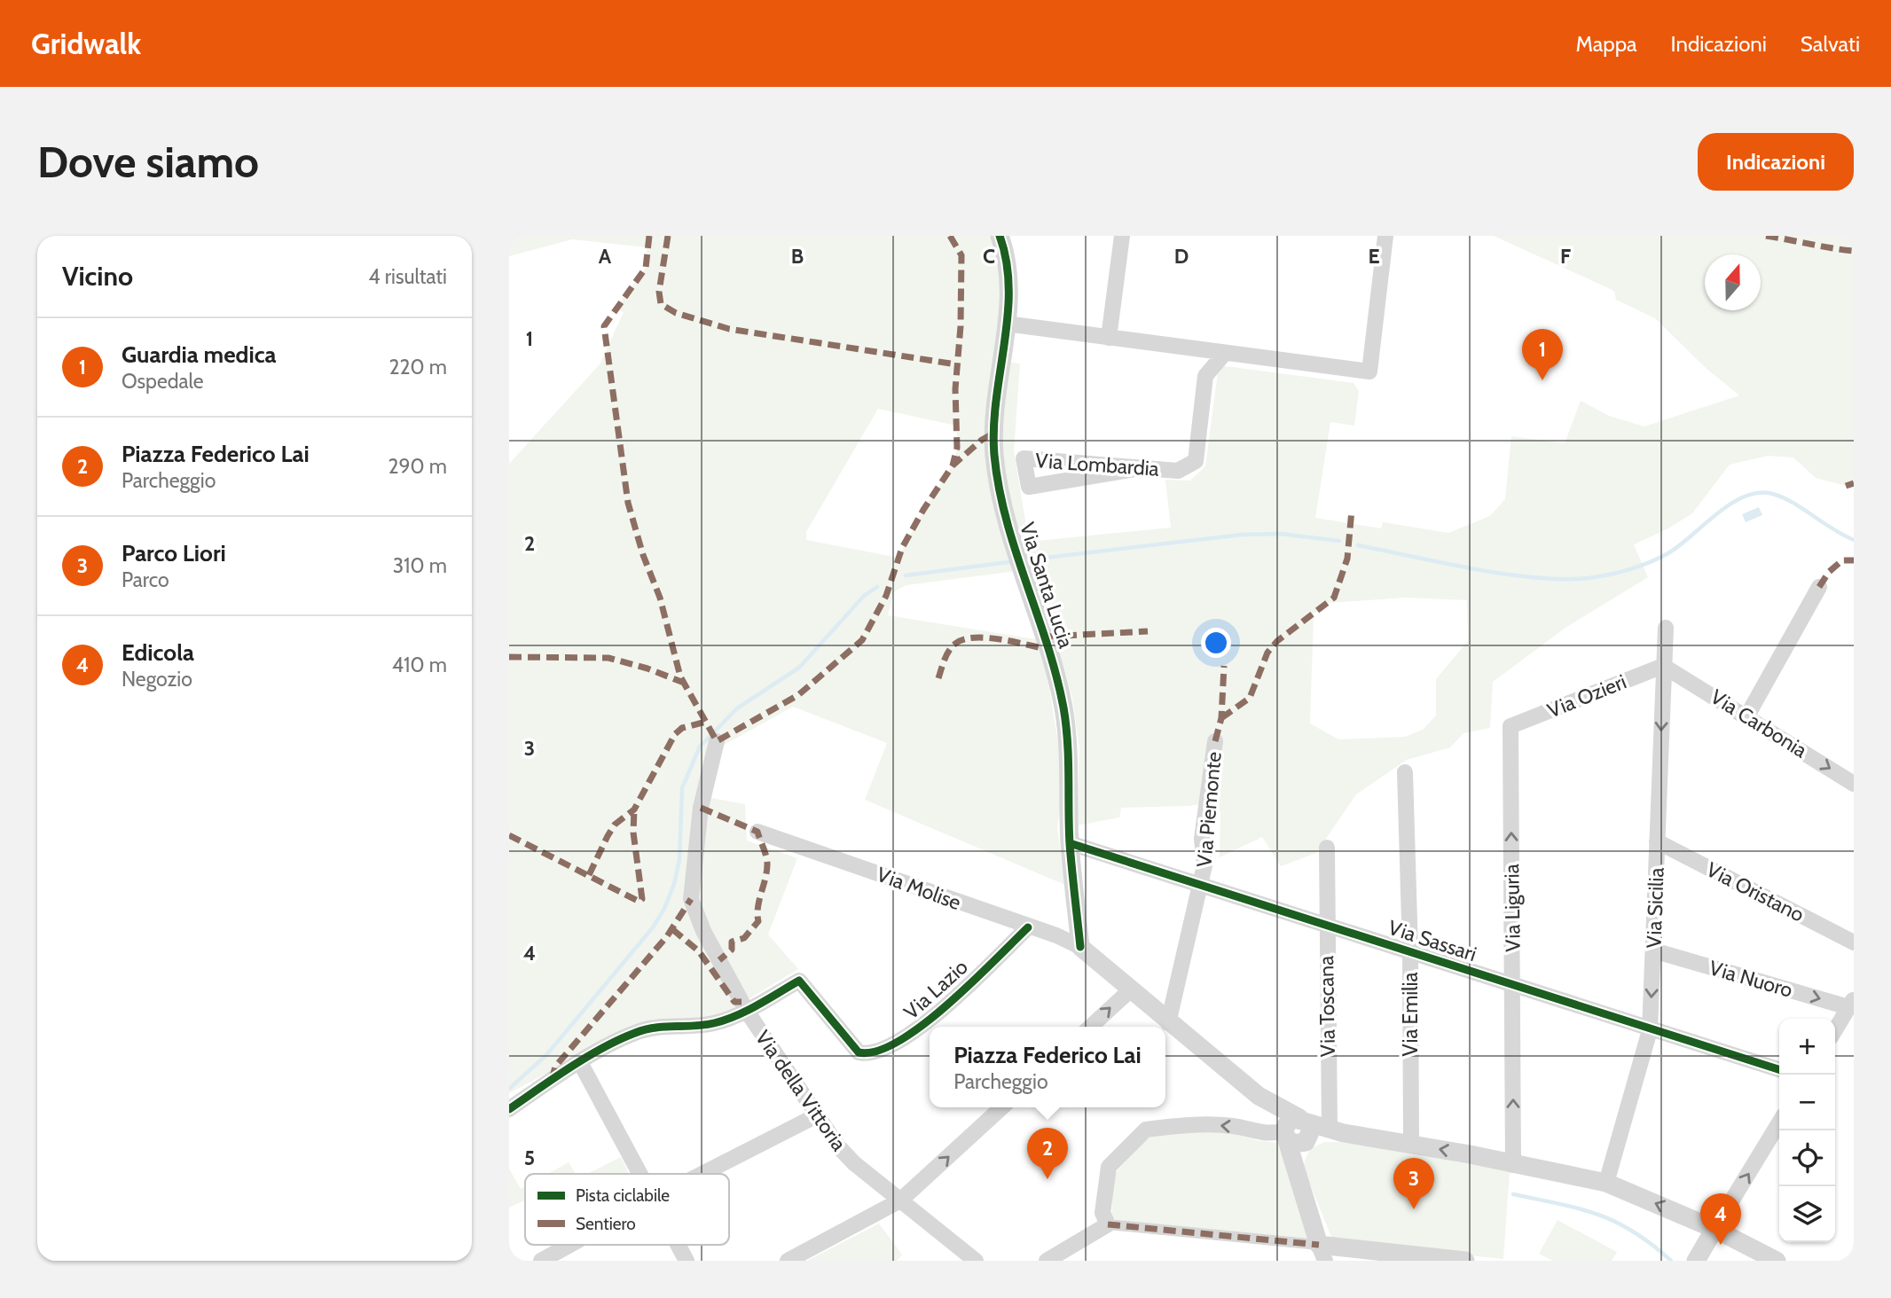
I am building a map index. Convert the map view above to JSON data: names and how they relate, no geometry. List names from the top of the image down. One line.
{"streets":{"street":["Via Lombardia","Via Santa Lucia","Via Ozieri","Via Carbonia","Via Piemonte","Via Molise","Via Oristano","Via Liguria","Via Sicilia","Via Sassari","Via Nuoro","Via Lazio","Via Toscana","Via Emilia","Via della Vittoria"]},"crossings":[["Via Santa Lucia","Via Molise"],["Via Santa Lucia","Via Sassari"],["Via Ozieri","Via Carbonia"],["Via Ozieri","Via Liguria"],["Via Ozieri","Via Sicilia"],["Via Carbonia","Via Sicilia"],["Via Piemonte","Via Sassari"],["Via Molise","Via Lazio"],["Via Oristano","Via Sicilia"],["Via Liguria","Via Sassari"],["Via Sicilia","Via Sassari"],["Via Sicilia","Via Nuoro"],["Via Sassari","Via Toscana"],["Via Sassari","Via Emilia"],["Via Lazio","Via della Vittoria"]],"one_way":["Via Carbonia","Via Liguria","Via Sicilia","Via Nuoro"],"legend":["Pista ciclabile","Sentiero"],"north":"top","page":{"header":"Gridwalk","nav":["Mappa","Indicazioni","Salvati"],"buttons":"Indicazioni","title":"Dove siamo","heading":["Vicino","4 risultati"],"list":[{"mark":"1","name":"Guardia medica","note":"Ospedale","value":"220 m"},{"mark":"2","name":"Piazza Federico Lai","note":"Parcheggio","value":"290 m"},{"mark":"3","name":"Parco Liori","note":"Parco","value":"310 m"},{"mark":"4","name":"Edicola","note":"Negozio","value":"410 m"}],"pins":["1","2","3","4"],"map_buttons":["+","−"],"popup":["Piazza Federico Lai","Parcheggio"]},"grid":{"columns":["A","B","C","D","E","F"],"rows":["1","2","3","4","5"]}}
